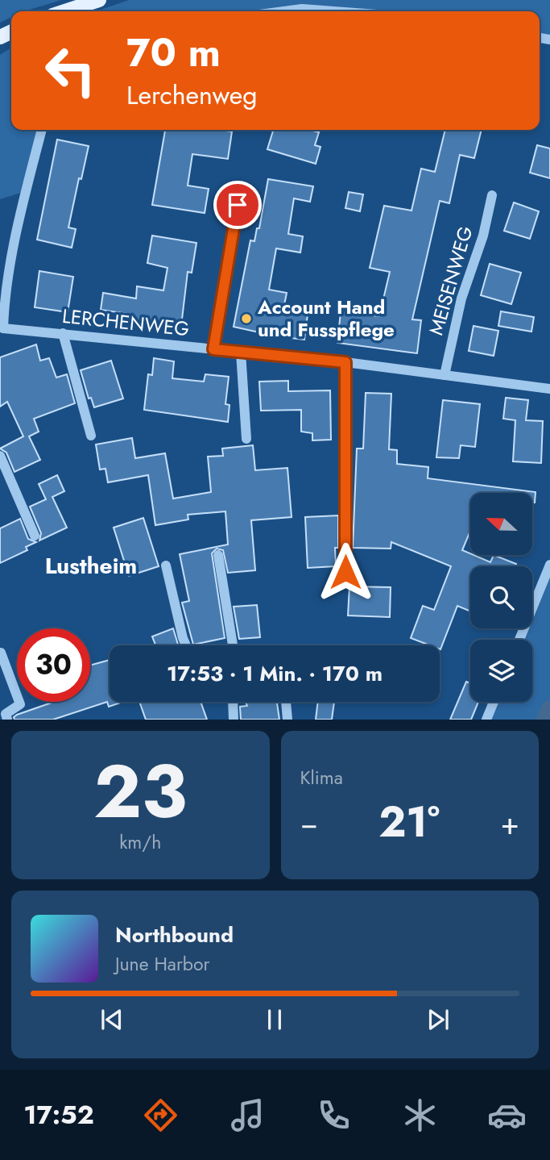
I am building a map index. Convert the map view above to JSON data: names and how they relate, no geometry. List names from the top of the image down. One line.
{"streets":{"street":["MEISENWEG","LERCHENWEG"]},"crossings":[["MEISENWEG","LERCHENWEG"]],"districts":["Lustheim"],"places":["Account Hand und Fusspflege"],"north":"left","page":{"turn":["70 m","Lerchenweg"],"limit":"30","trip":"17:53 · 1 Min. · 170 m","tile":[["23","km/h"],"Klima"],"heat":["−","21°","+"],"song":["Northbound","June Harbor"],"tabs":"17:52"}}
